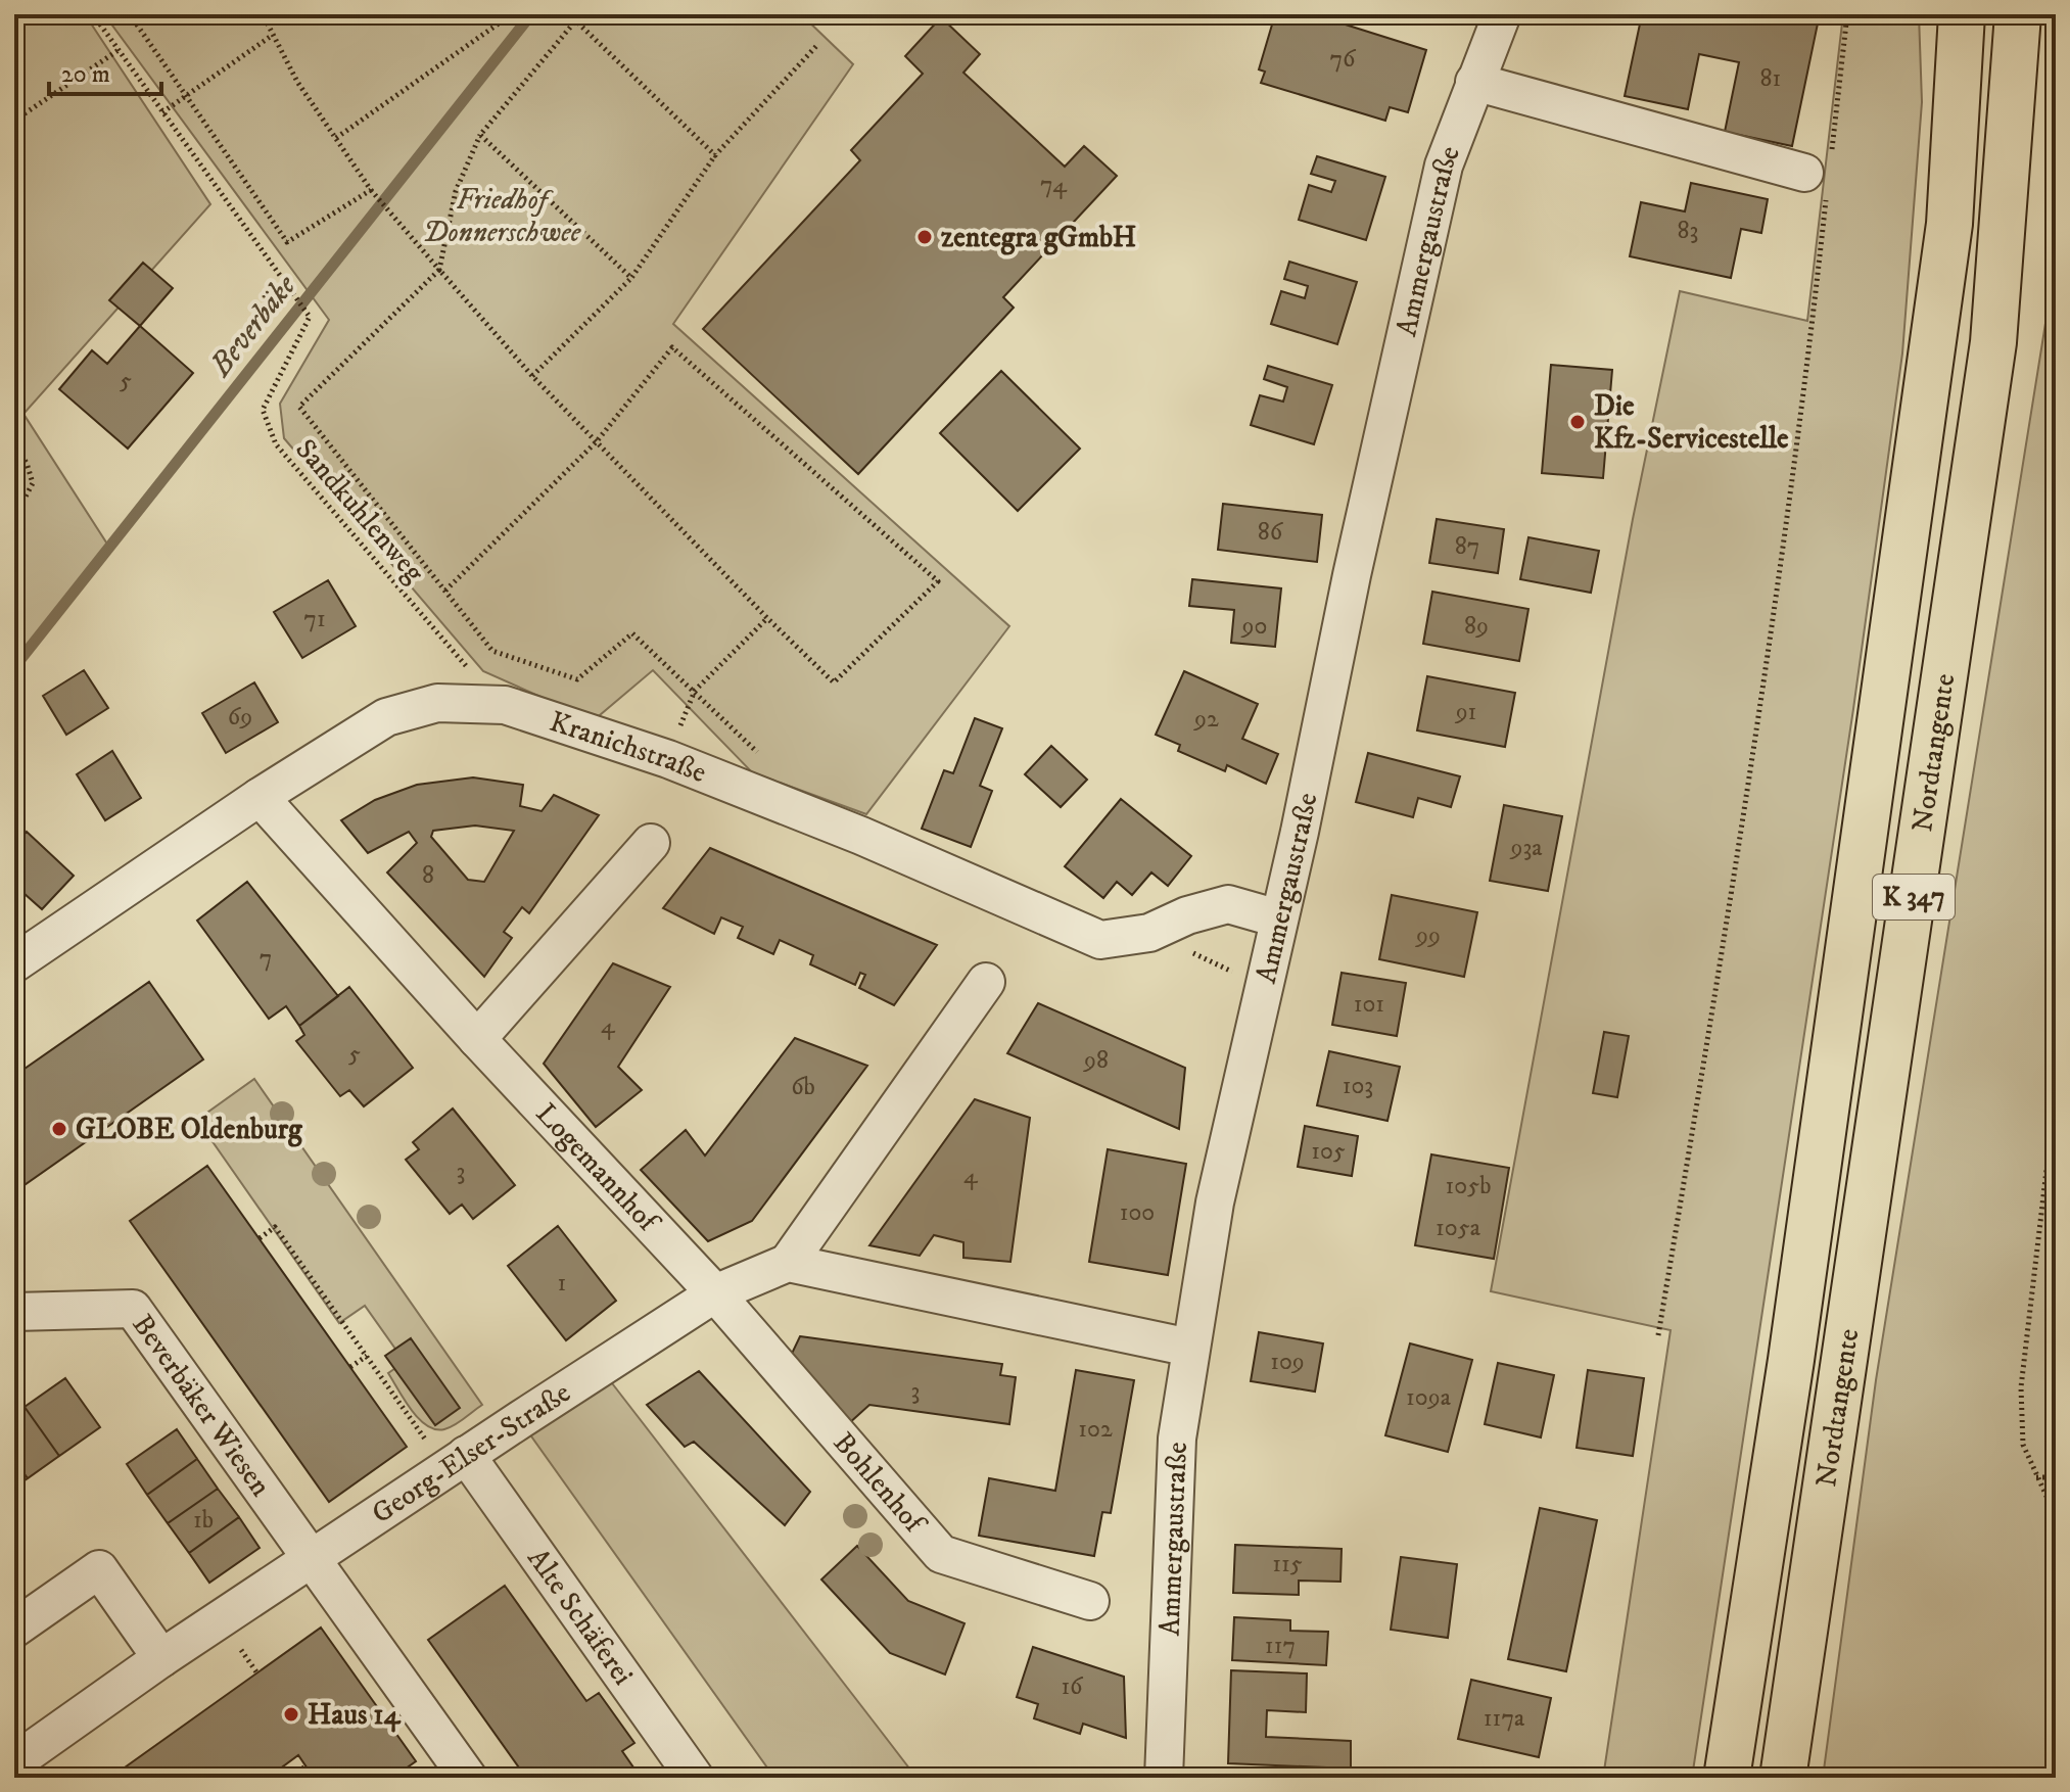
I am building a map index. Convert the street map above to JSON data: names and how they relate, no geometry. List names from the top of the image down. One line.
{"streets":{"highway":["Nordtangente","K 347"],"street":["Ammergaustraße","Kranichstraße","Logemannhof","Beverbäker Wiesen","Georg-Elser-Straße","Bohlenhof","Alte Schäferei"],"path":["Sandkuhlenweg"]},"crossings":[["Ammergaustraße","Kranichstraße"],["Sandkuhlenweg","Kranichstraße"],["Kranichstraße","Logemannhof"],["Logemannhof","Georg-Elser-Straße"],["Logemannhof","Bohlenhof"],["Beverbäker Wiesen","Georg-Elser-Straße"],["Georg-Elser-Straße","Bohlenhof"],["Georg-Elser-Straße","Alte Schäferei"]],"water":["Beverbäke"],"parks":["Friedhof Donnerschwee"],"places":["zentegra gGmbH","Die Kfz-Servicestelle","GLOBE Oldenburg","Haus 14"],"house_numbers":["76","81","74","83","5","86","87","71","90","89","91","69","92","93a","8","99","7","101","4","5","98","103","6b","105","3","4","105b","100","105a","1","109","3","109a","102","1b","115","117","16","117a"],"scale_bar":"20 m"}
